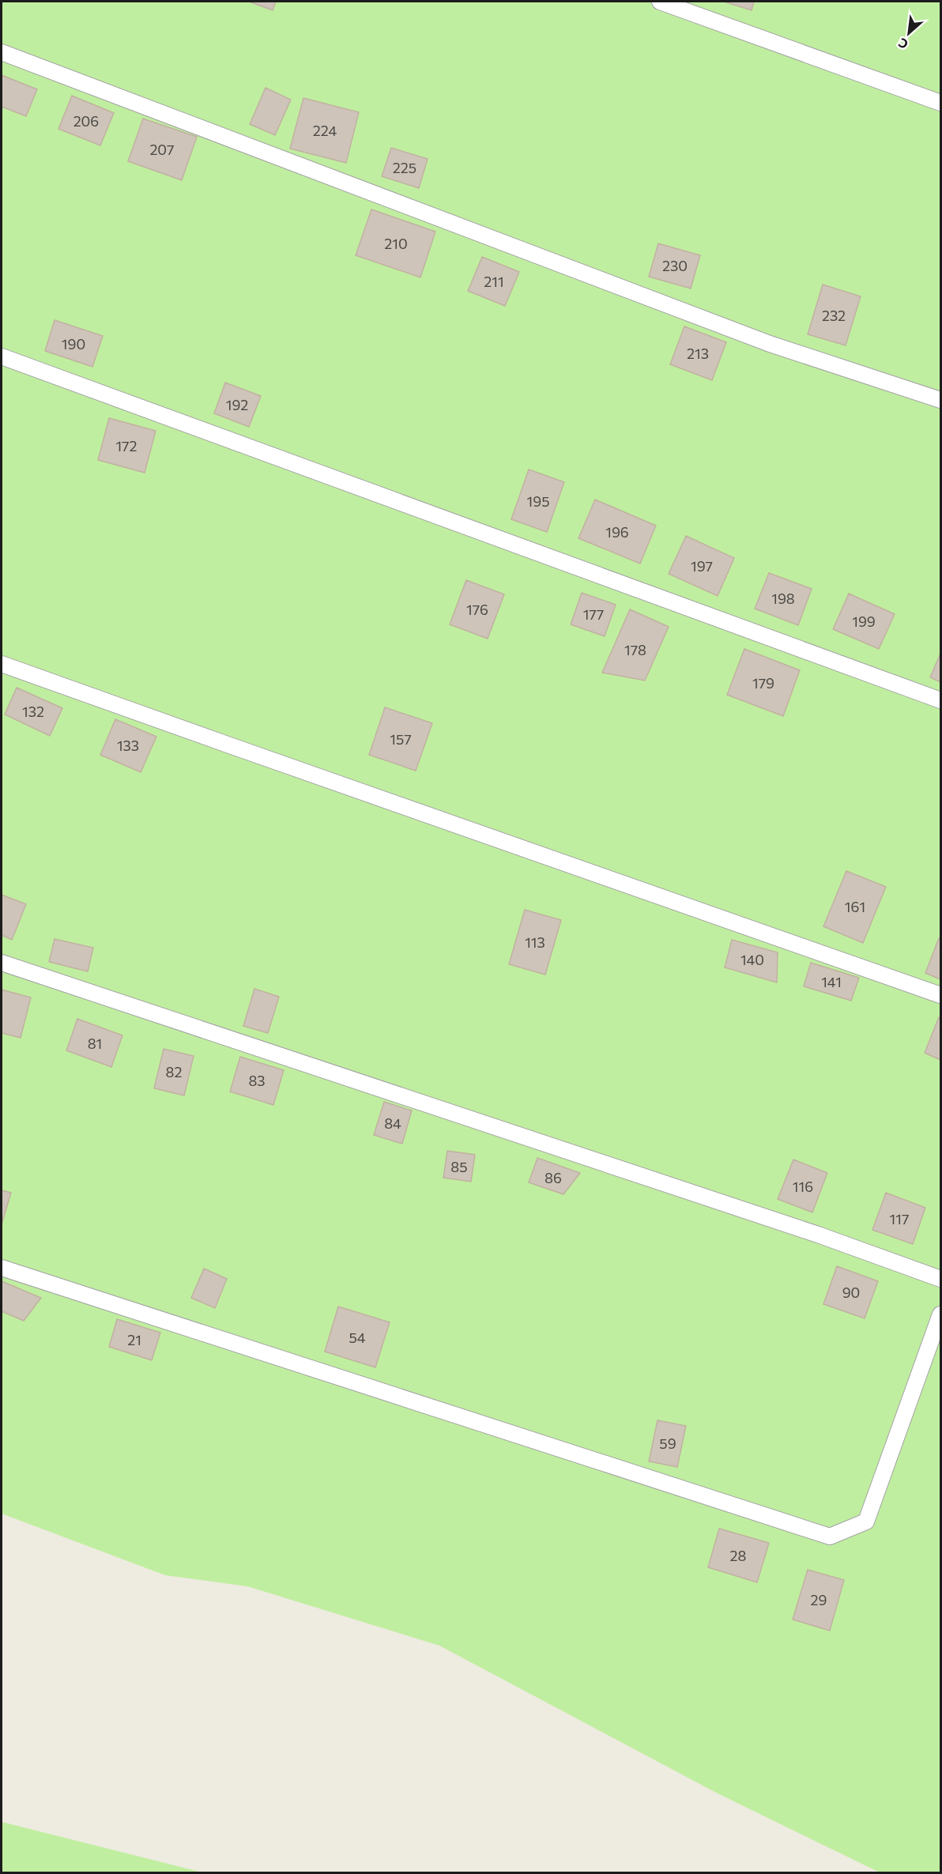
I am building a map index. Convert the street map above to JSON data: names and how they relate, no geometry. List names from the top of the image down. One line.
{"house_numbers":["206","224","207","225","210","230","211","232","190","213","192","172","195","196","197","198","176","177","199","178","179","132","157","133","161","113","140","141","81","82","83","84","85","86","116","117","90","54","21","59","28","29"],"north":"bottom left"}
